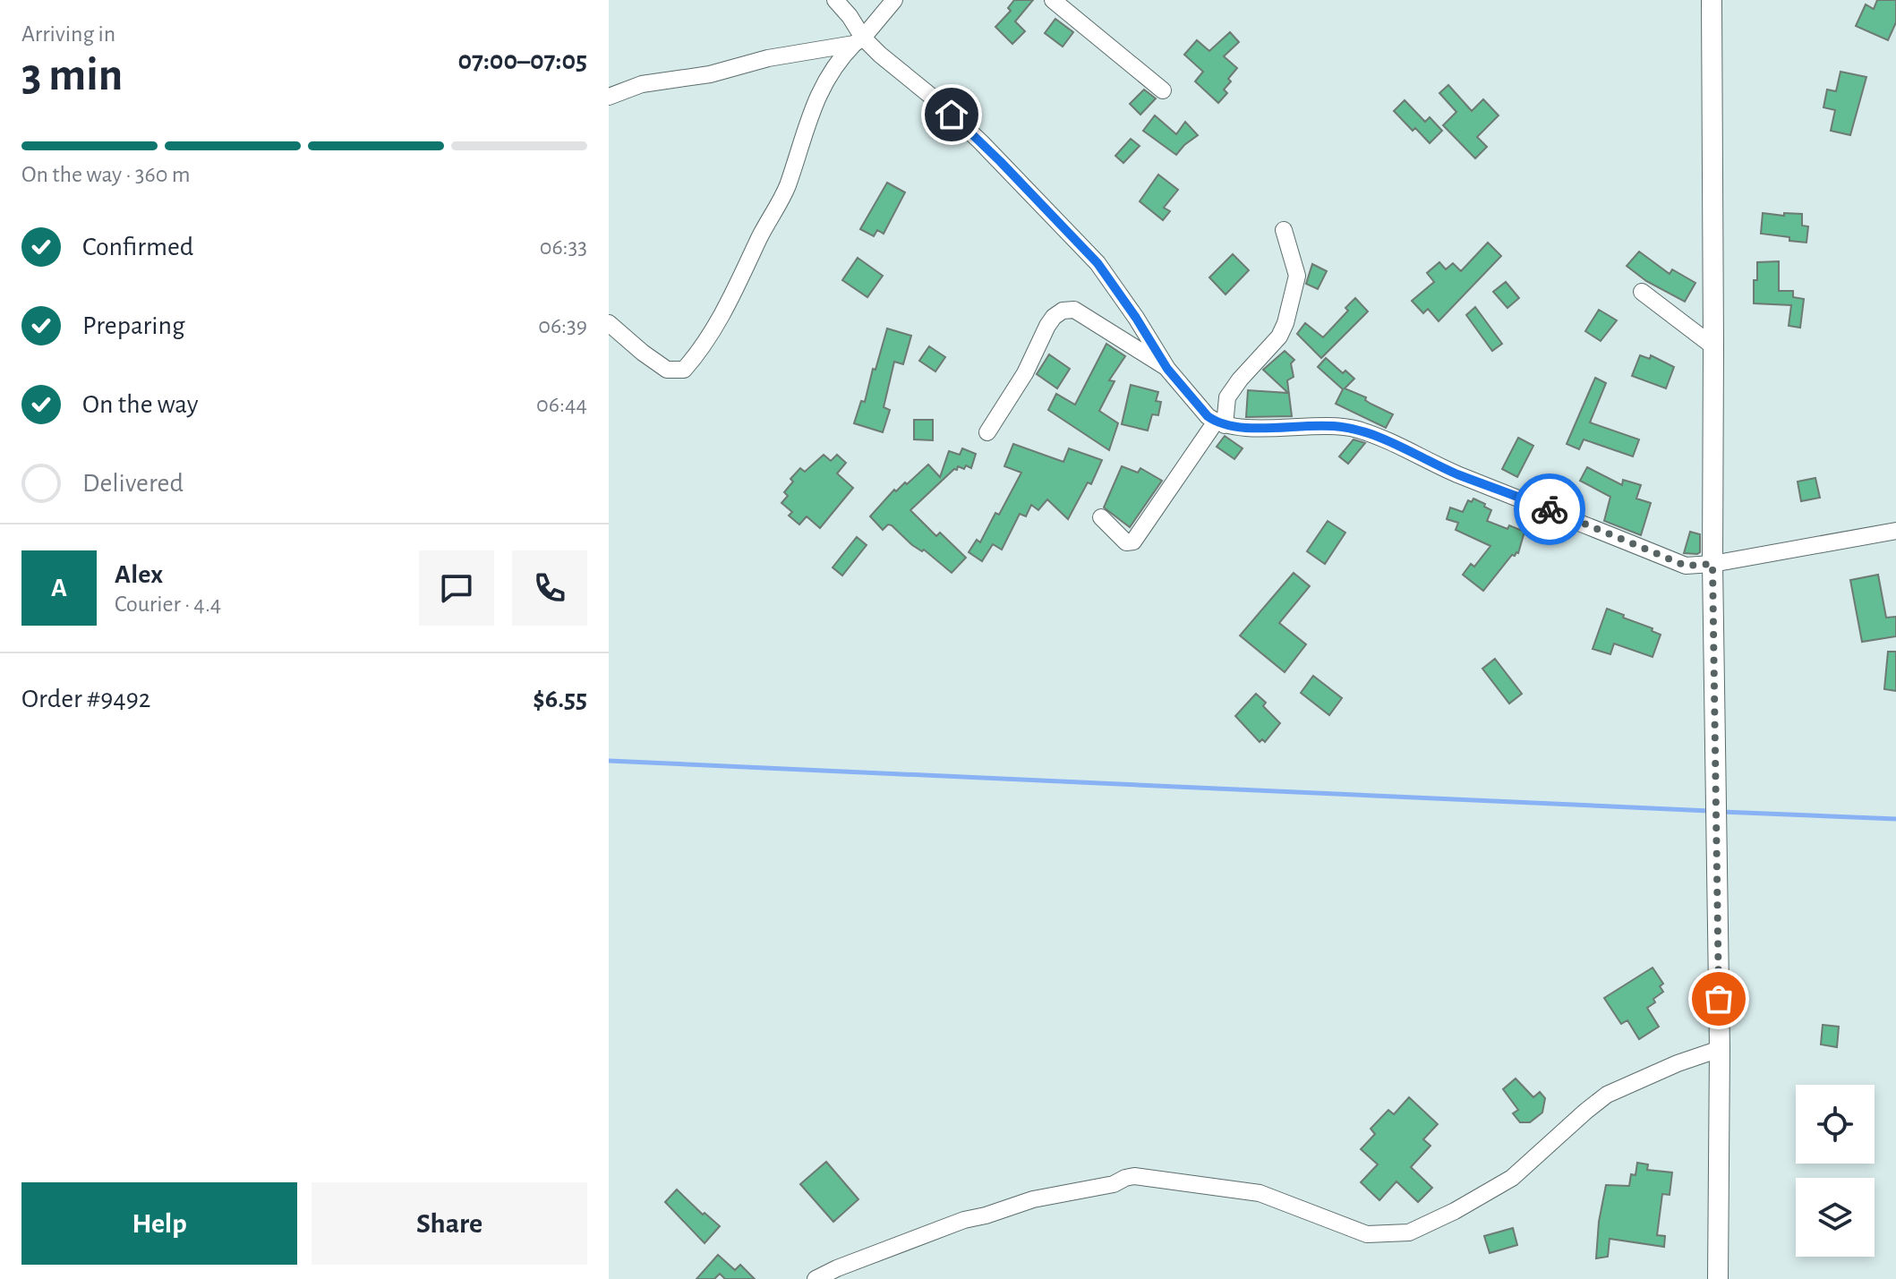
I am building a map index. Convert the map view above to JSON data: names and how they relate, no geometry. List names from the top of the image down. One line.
{"page":{"heading":["3 min","Arriving in","07:00–07:05"],"panel":["Alex","Courier · 4.4","Order #9492","$6.55"],"bar":"On the way · 360 m","list":[["Confirmed","06:33"],["Preparing","06:39"],["On the way","06:44"],"Delivered"],"round":"A","buttons":["Help","Share"]}}
